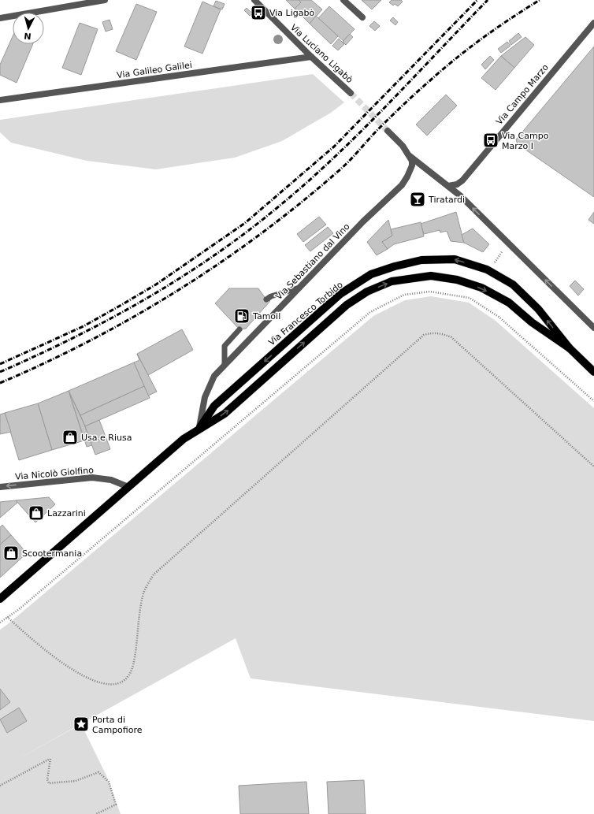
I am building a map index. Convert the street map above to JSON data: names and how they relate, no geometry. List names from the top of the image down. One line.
{"streets":{"main road":["Via Francesco Torbido"],"street":["Via Luciano Ligabò","Via Galileo Galilei","Via Campo Marzo","Via Sebastiano dal Vino","Via Nicolò Giolfino"]},"crossings":[["Via Luciano Ligabò","Via Galileo Galilei"],["Via Sebastiano dal Vino","Via Francesco Torbido"],["Via Francesco Torbido","Via Nicolò Giolfino"]],"one_way":["Via Nicolò Giolfino"],"places":{"bus stop":["Via Ligabò","Via Campo Marzo I"],"bar":["Tiratardi"],"fuel station":["Tamoil"],"shop":["Usa e Riusa","Lazzarini","Scootermania"],"place":["Porta di Campofiore"]},"north":"bottom"}
